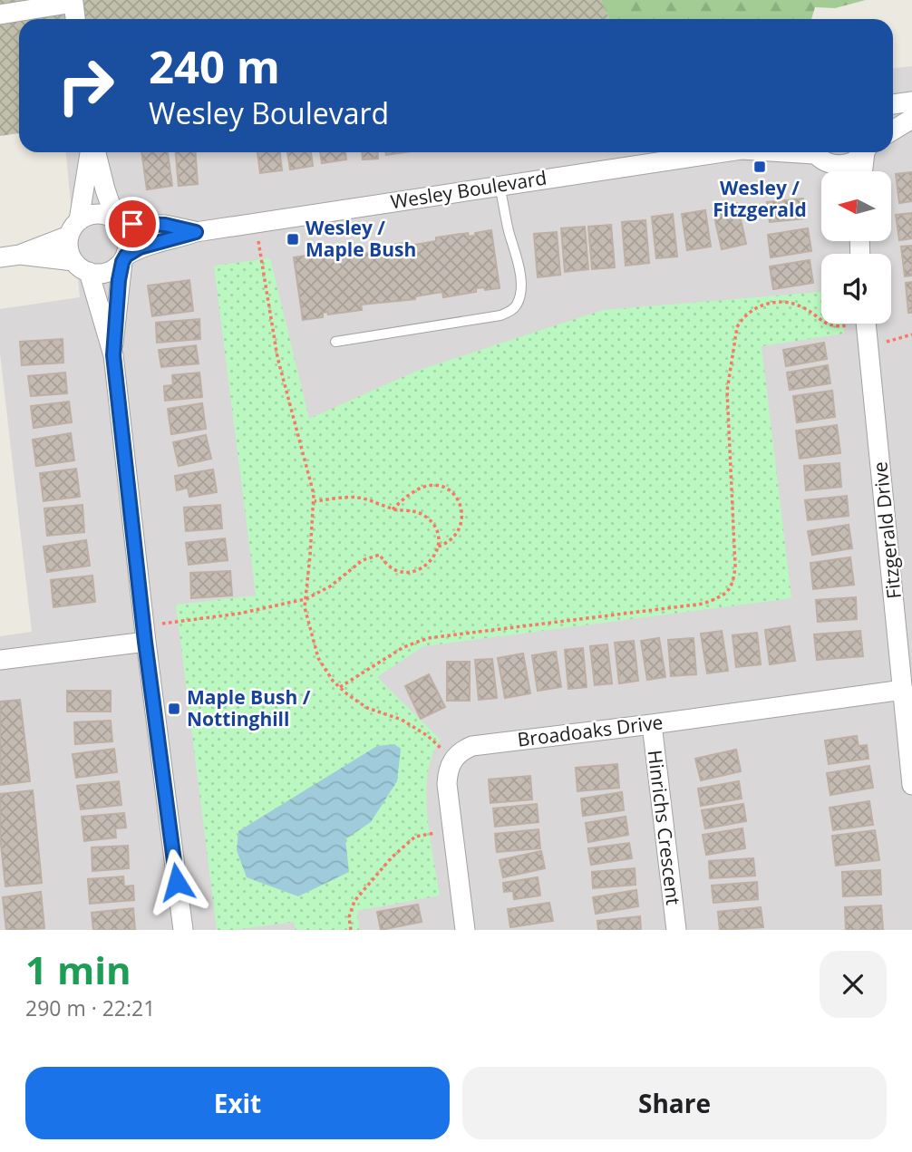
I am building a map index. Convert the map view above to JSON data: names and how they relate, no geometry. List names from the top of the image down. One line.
{"streets":{"street":["Wesley Boulevard","Fitzgerald Drive","Broadoaks Drive","Hinrichs Crescent"]},"crossings":[["Fitzgerald Drive","Broadoaks Drive"],["Broadoaks Drive","Hinrichs Crescent"]],"places":{"transit":["Wesley / Fitzgerald","Wesley / Maple Bush","Maple Bush / Nottinghill"]},"north":"left","page":{"turn":["240 m","Wesley Boulevard"],"heading":["1 min","290 m · 22:21"],"buttons":["Exit","Share"]}}
